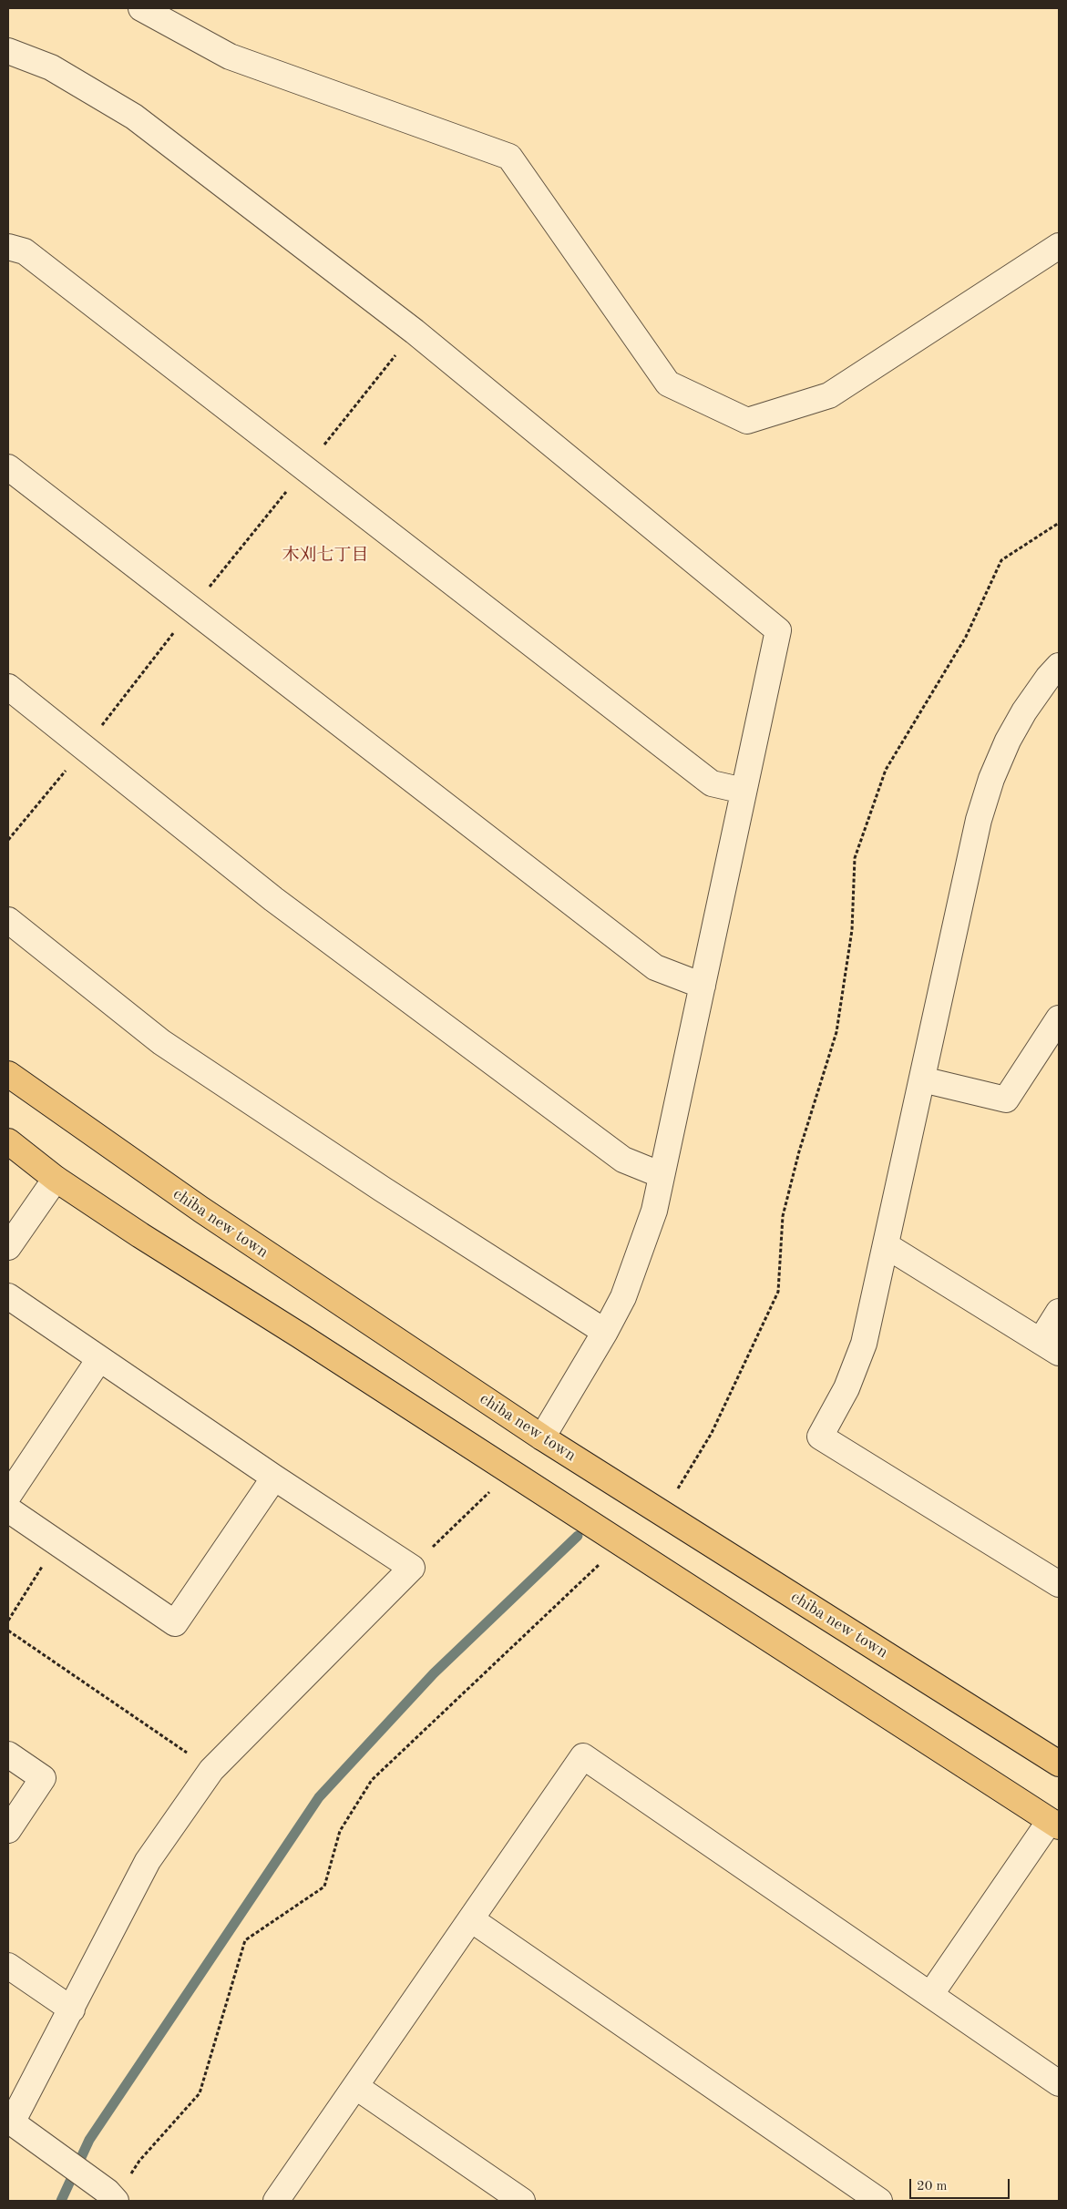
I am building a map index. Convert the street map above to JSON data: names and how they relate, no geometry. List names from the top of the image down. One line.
{"streets":{"main road":["chiba new town"]},"districts":["木刈七丁目"],"scale_bar":"20 m"}
